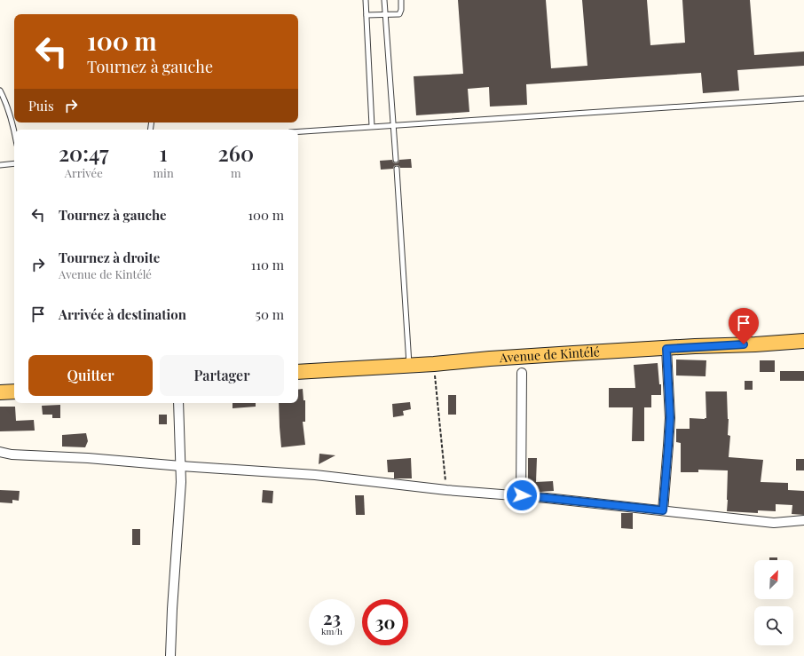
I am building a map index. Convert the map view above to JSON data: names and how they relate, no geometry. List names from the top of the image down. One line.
{"streets":{"main road":["Avenue de Kintélé"]},"north":"top right","page":{"turn":["100 m","Tournez à gauche"],"then":"Puis","eta":["20:47","Arrivée","1","min","260","m"],"list":[{"name":"Tournez à gauche","value":"100 m"},{"name":"Tournez à droite","note":"Avenue de Kintélé","value":"110 m"},{"name":"Arrivée à destination","value":"50 m"}],"buttons":["Quitter","Partager"],"speed":"23 km/h","limit":"30"}}
